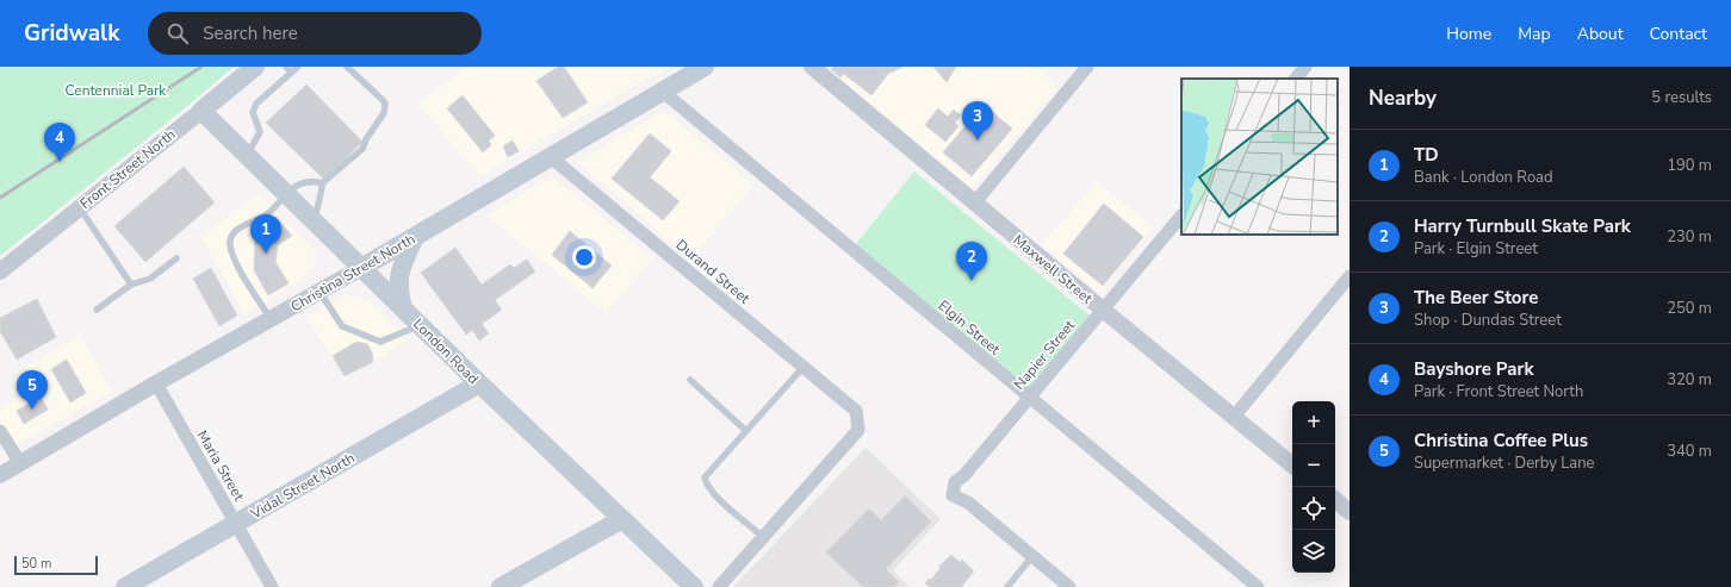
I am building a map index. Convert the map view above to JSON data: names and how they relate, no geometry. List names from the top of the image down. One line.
{"streets":{"main road":["Front Street North","Christina Street North","London Road","Vidal Street North"],"street":["Maxwell Street","Durand Street","Elgin Street","Napier Street","Maria Street"]},"crossings":[["Front Street North","London Road"],["Maxwell Street","Napier Street"],["Durand Street","Christina Street North"],["Christina Street North","Elgin Street"],["Christina Street North","London Road"],["Christina Street North","Maria Street"],["Elgin Street","Napier Street"],["London Road","Vidal Street North"],["Maria Street","Vidal Street North"]],"parks":["Centennial Park"],"scale_bar":"50 m","page":{"header":"Gridwalk","search":"Search here","nav":["Home","Map","About","Contact"],"heading":["Nearby","5 results"],"pins":["3","4","1","2","5"],"list":[{"mark":"1","name":"TD","note":"Bank · London Road","value":"190 m"},{"mark":"2","name":"Harry Turnbull Skate Park","note":"Park · Elgin Street","value":"230 m"},{"mark":"3","name":"The Beer Store","note":"Shop · Dundas Street","value":"250 m"},{"mark":"4","name":"Bayshore Park","note":"Park · Front Street North","value":"320 m"},{"mark":"5","name":"Christina Coffee Plus","note":"Supermarket · Derby Lane","value":"340 m"}],"map_buttons":["+","−"],"scale":"50 m"}}
